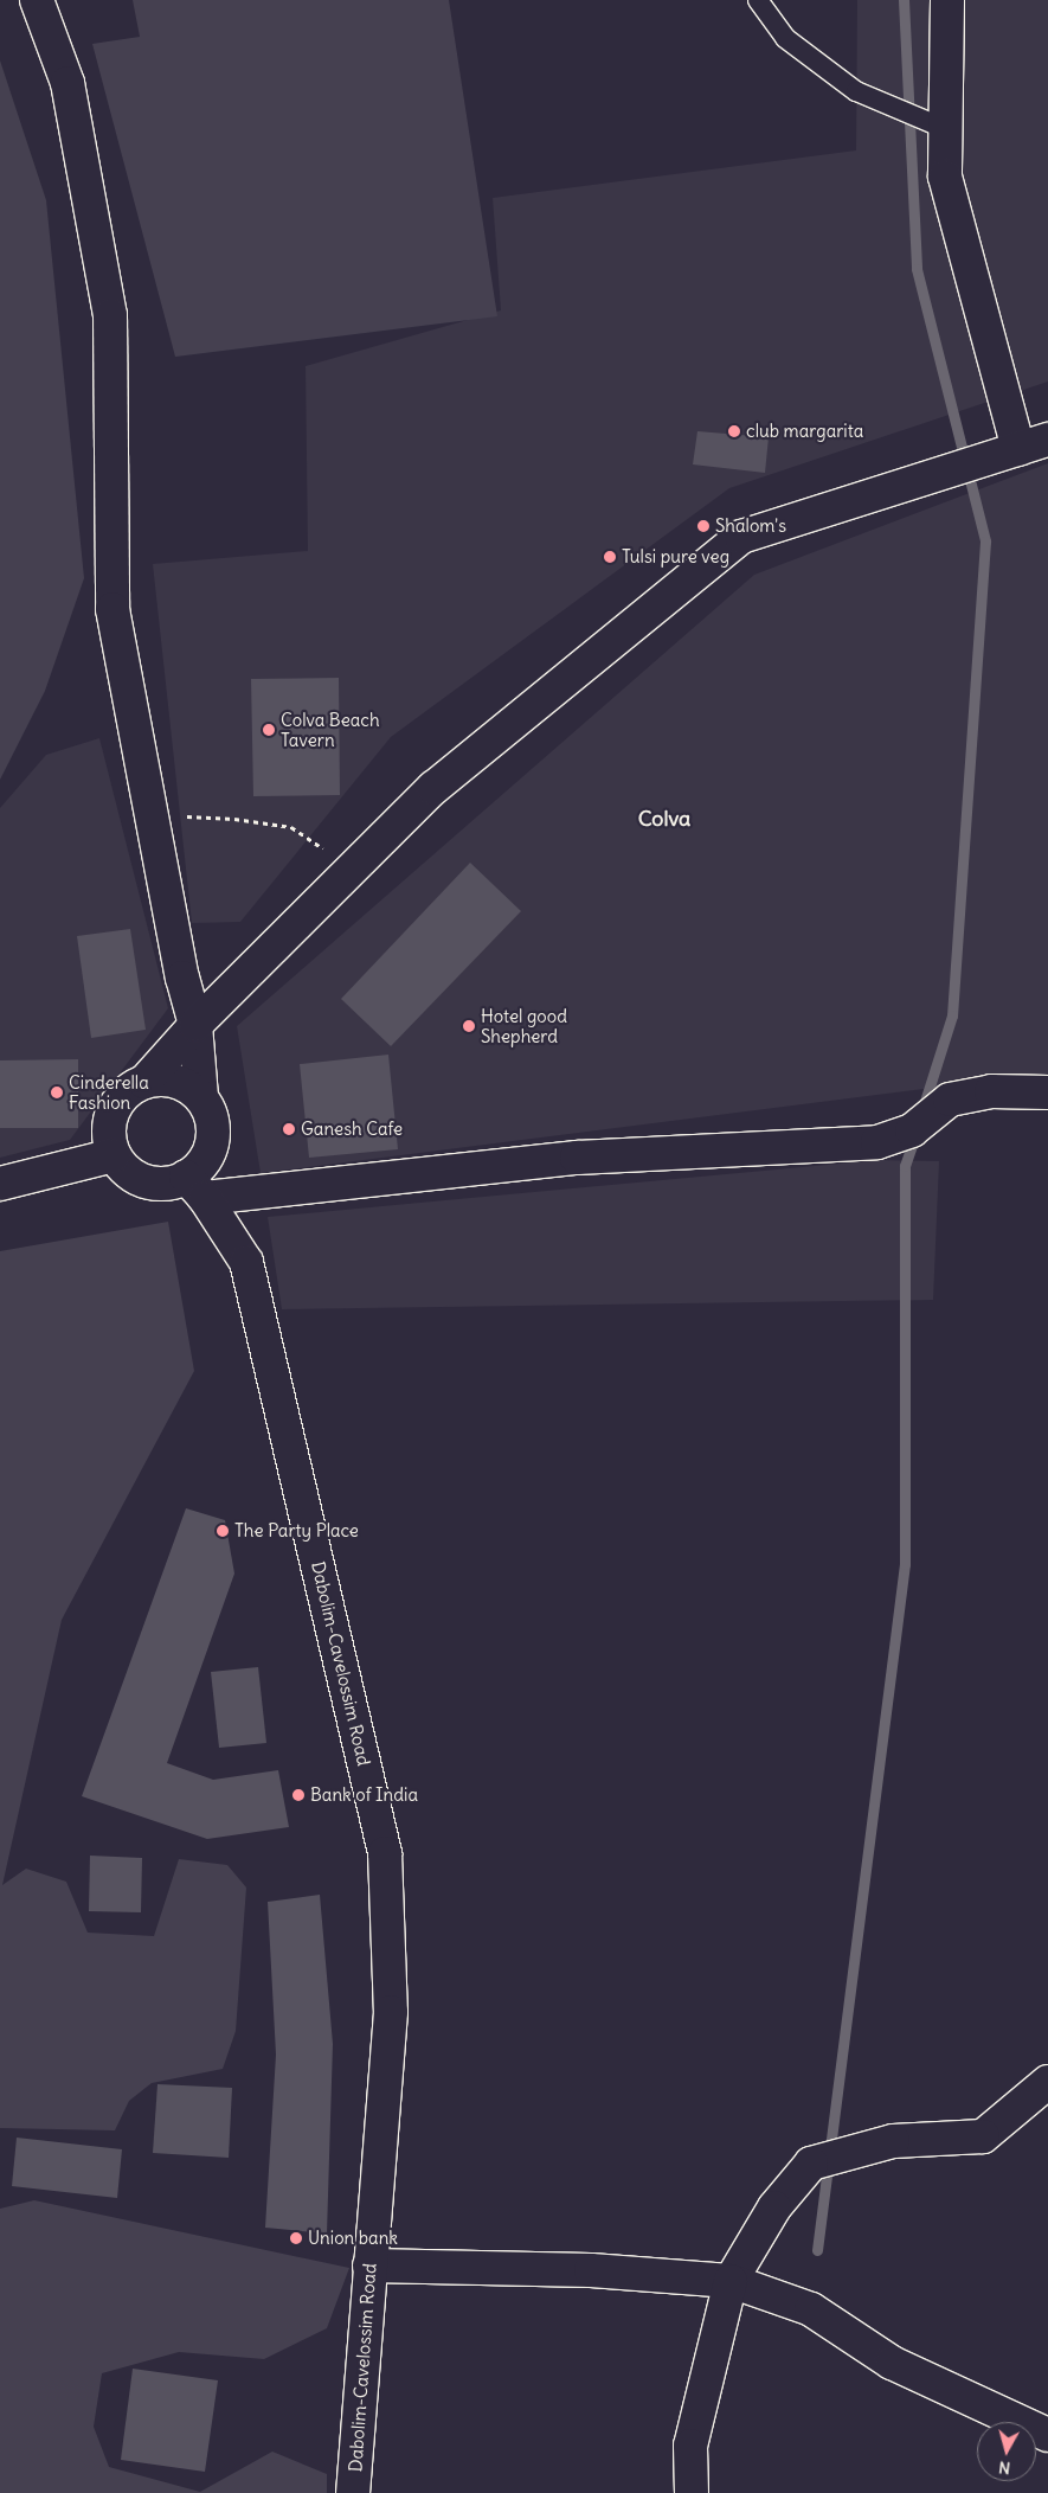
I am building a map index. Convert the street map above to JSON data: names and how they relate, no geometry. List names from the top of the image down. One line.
{"streets":{"street":["Dabolim-Cavelossim Road"]},"districts":["Colva"],"places":["club margarita","Shalom's","Tulsi pure veg","Colva Beach Tavern","Hotel good Shepherd","Cinderella Fashion","Ganesh Cafe","The Party Place","Bank of India","Union bank"],"north":"bottom"}
